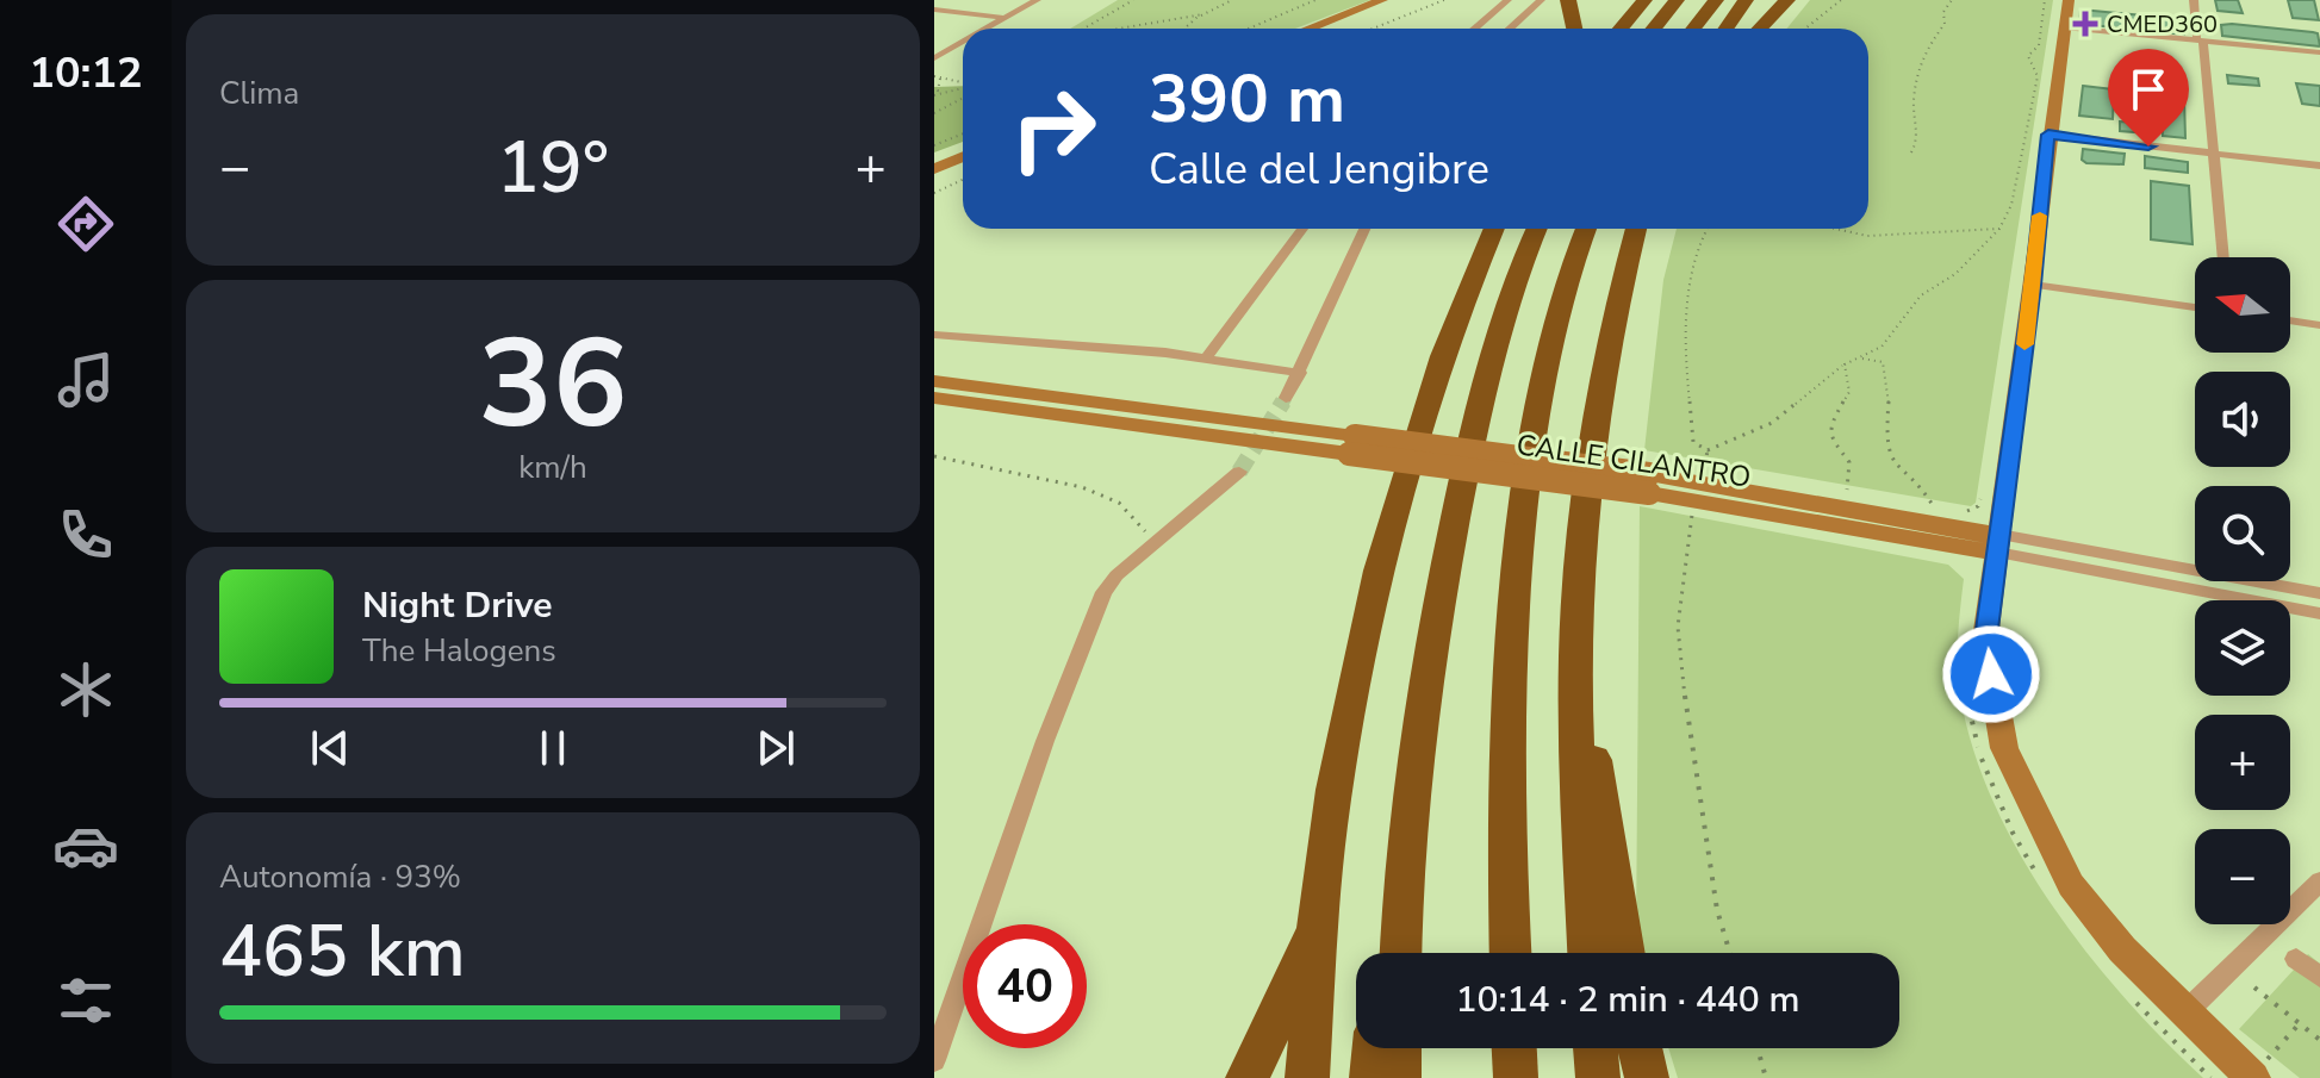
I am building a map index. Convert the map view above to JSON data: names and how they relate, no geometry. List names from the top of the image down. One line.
{"streets":{"street":["CALLE CILANTRO"]},"places":{"health":["CMED360"]},"north":"left","page":{"tabs":"10:12","tile":["Clima",["36","km/h"],["Autonomía · 93%","465 km"]],"turn":["390 m","Calle del Jengibre"],"heat":["−","19°","+"],"map_buttons":["+","−"],"song":["Night Drive","The Halogens"],"limit":"40","trip":"10:14 · 2 min · 440 m"}}
